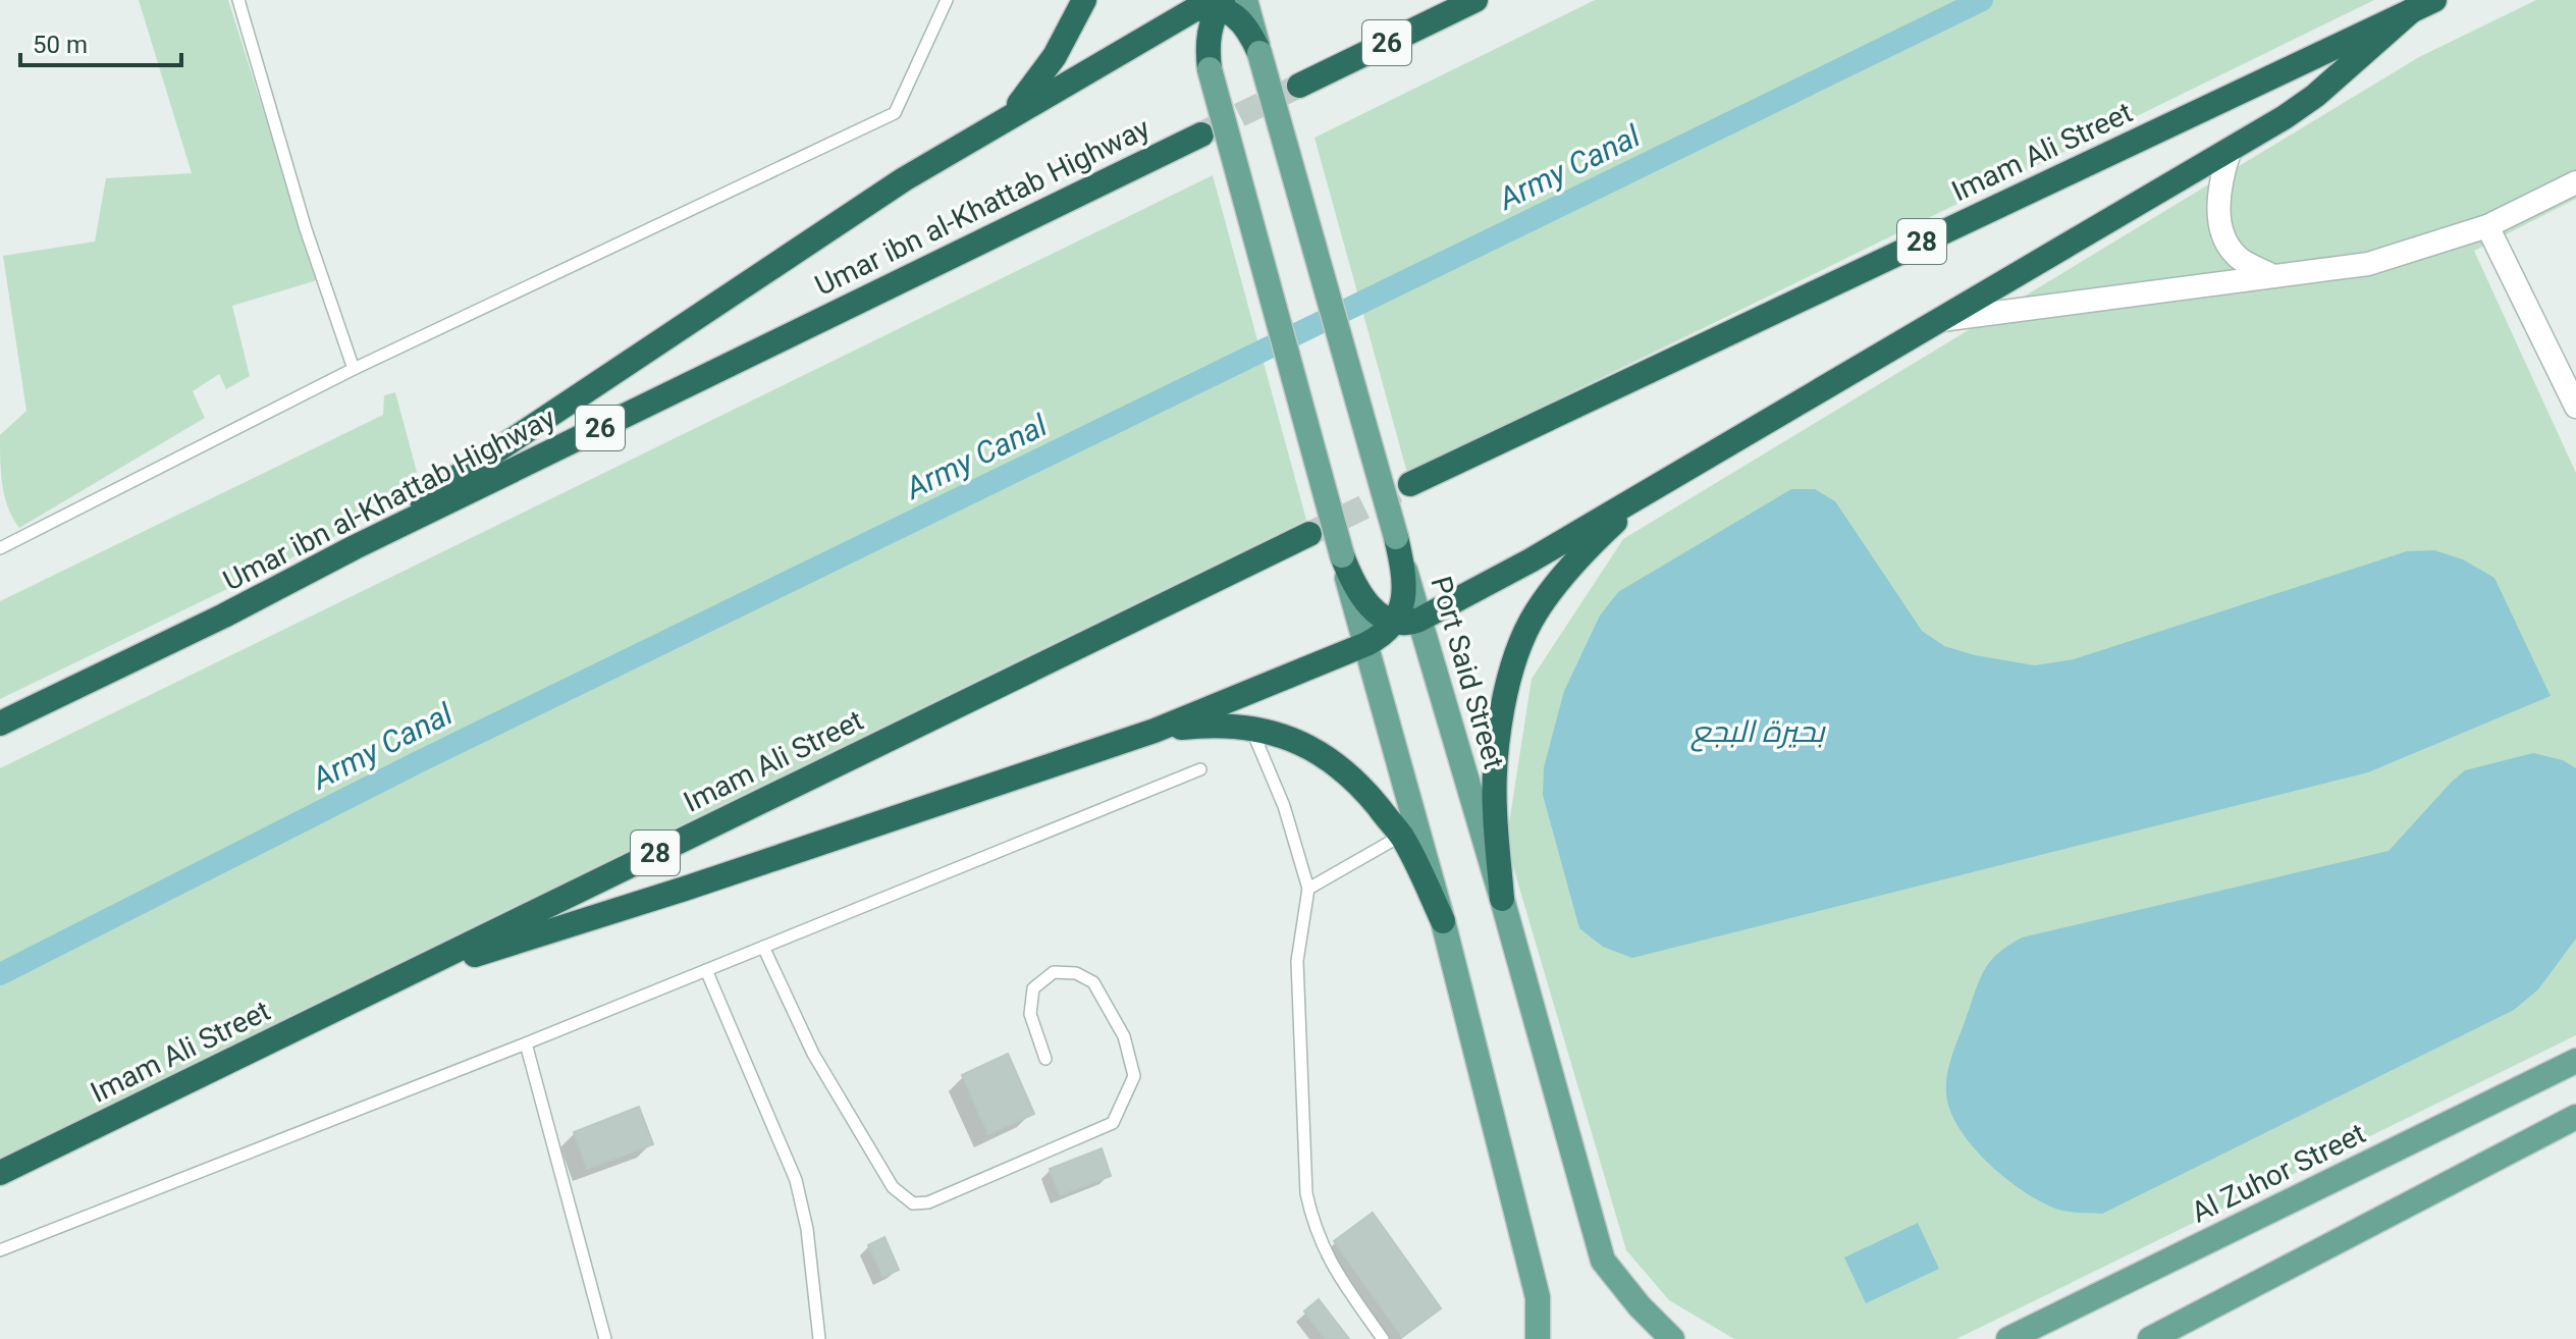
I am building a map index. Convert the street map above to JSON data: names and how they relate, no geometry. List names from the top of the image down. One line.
{"streets":{"highway":["26","Imam Ali Street","Umar ibn al-Khattab Highway","28"],"main road":["Port Said Street","Al Zuhor Street"]},"water":["Army Canal","بحيرة البجع"],"scale_bar":"50 m"}
